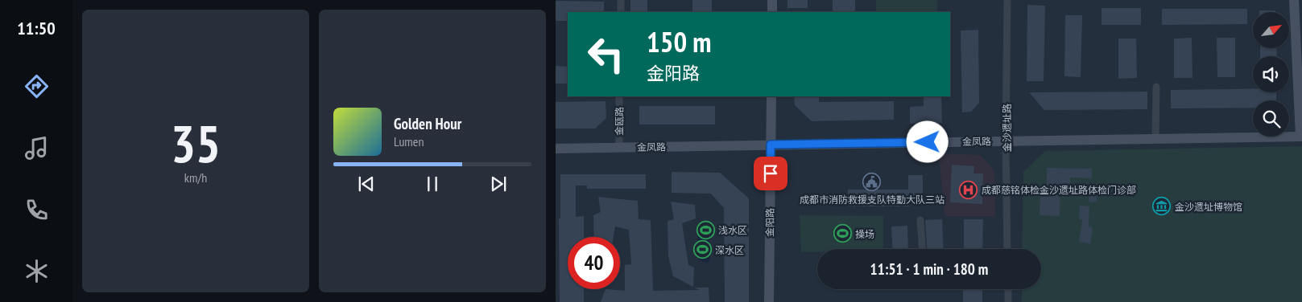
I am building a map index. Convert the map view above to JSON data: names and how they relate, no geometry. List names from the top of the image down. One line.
{"streets":{"street":["金瓯路","金沙遗址路","金凤路","金阳路"]},"crossings":[["金瓯路","金凤路"],["金沙遗址路","金凤路"],["金凤路","金阳路"]],"places":{"public building":["成都市消防救援支队特勤大队三站"],"hospital":["成都慈铭体检金沙遗址路体检门诊部"],"museum":["金沙遗址博物馆"],"sports":["浅水区","操场","深水区"]},"north":"top right","page":{"tabs":"11:50","tile":["35","km/h"],"turn":["150 m","金阳路"],"song":["Golden Hour","Lumen"],"limit":"40","trip":"11:51 · 1 min · 180 m"}}
